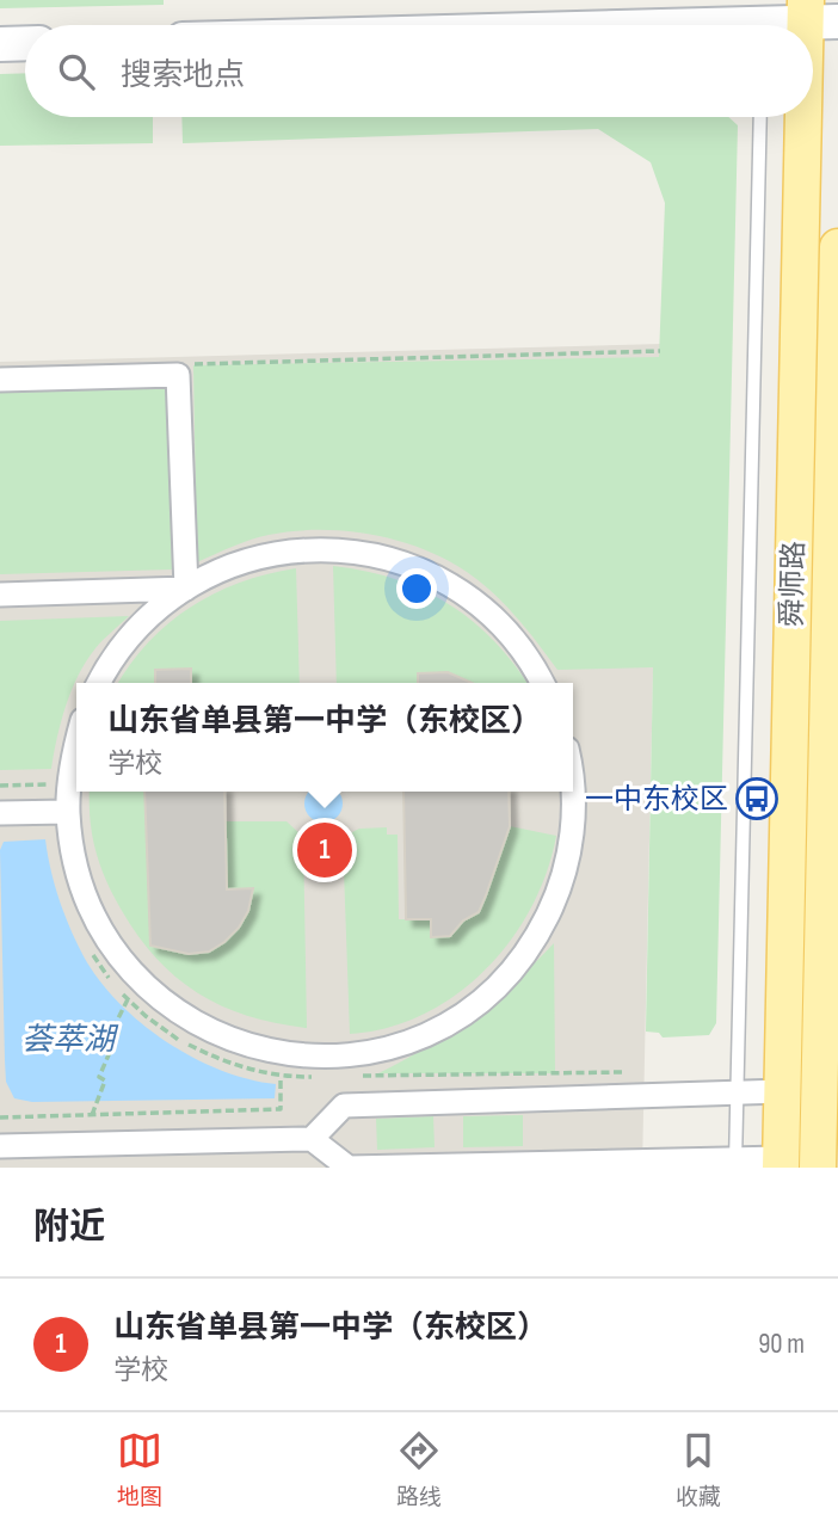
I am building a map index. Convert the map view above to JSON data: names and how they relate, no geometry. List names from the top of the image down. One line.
{"streets":{"main road":["舜师路"]},"water":["荟萃湖"],"places":{"bus stop":["一中东校区"]},"page":{"search":"搜索地点","popup":["山东省单县第一中学（东校区）","学校"],"pins":"1","heading":"附近","list":[{"mark":"1","name":"山东省单县第一中学（东校区）","note":"学校","value":"90 m"}],"nav":["地图","路线","收藏"]}}
